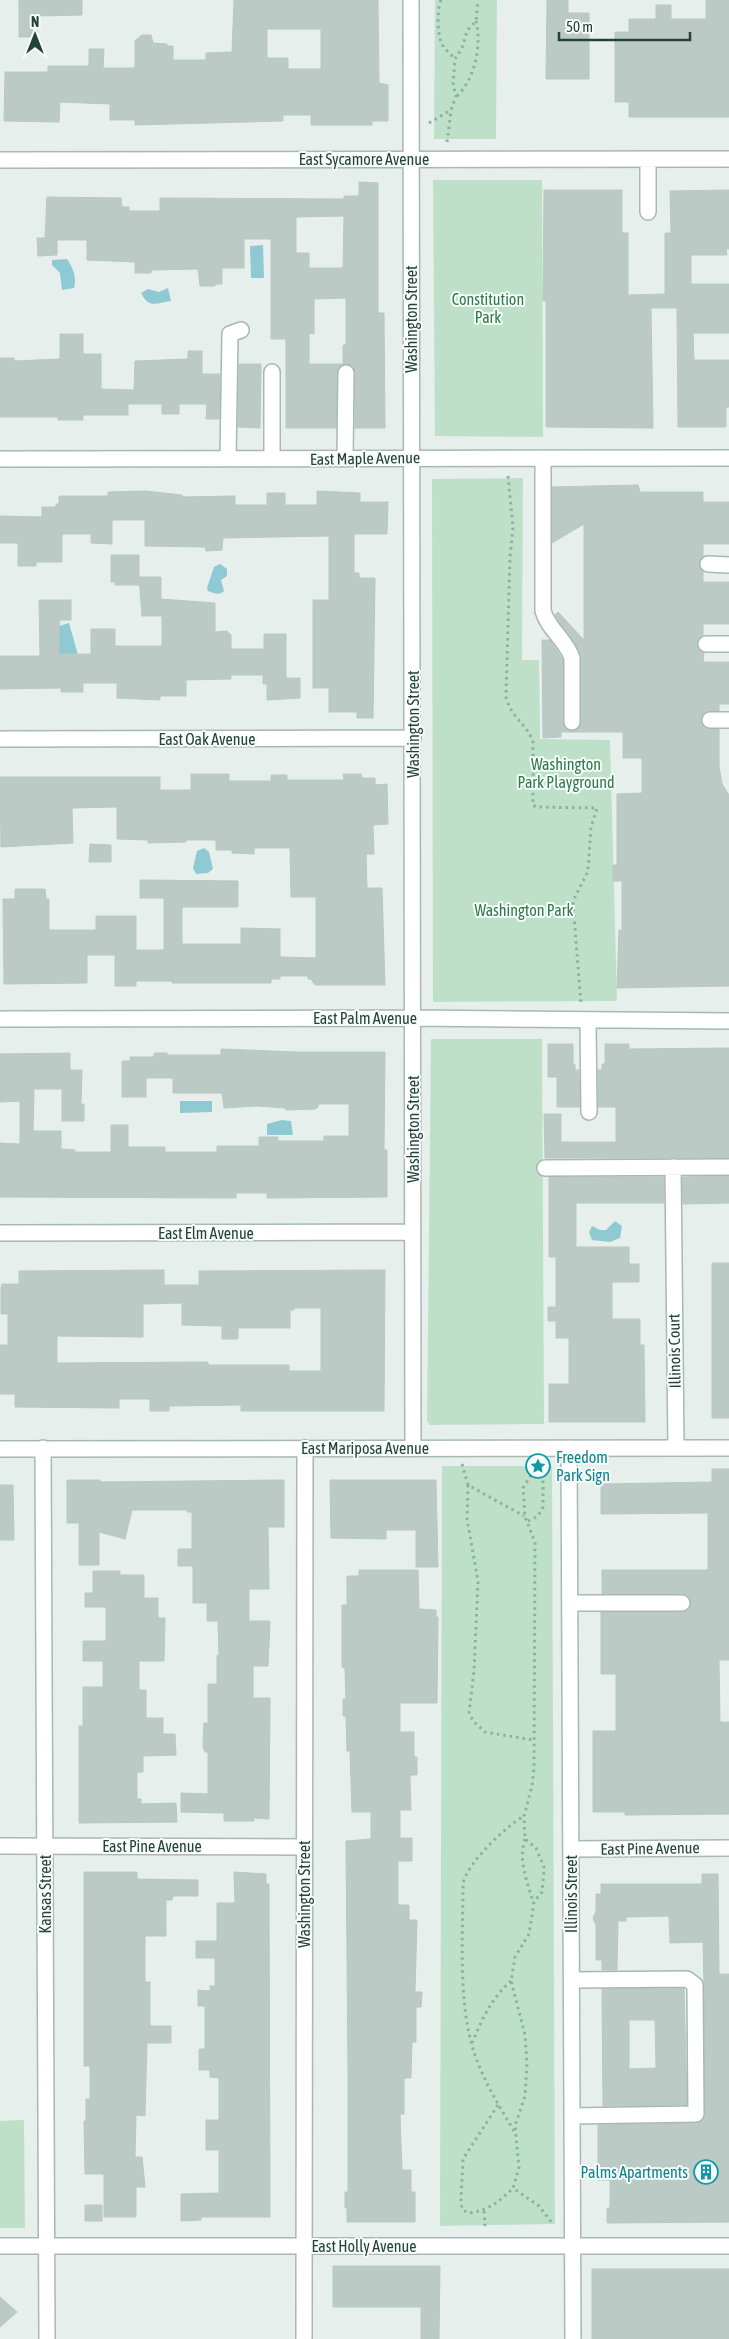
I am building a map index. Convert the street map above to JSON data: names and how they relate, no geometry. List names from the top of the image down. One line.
{"streets":{"street":["East Sycamore Avenue","Washington Street","East Maple Avenue","East Oak Avenue","East Palm Avenue","East Elm Avenue","Illinois Court","East Mariposa Avenue","East Pine Avenue","Kansas Street","Illinois Street","East Holly Avenue"]},"crossings":[["East Sycamore Avenue","Washington Street"],["Washington Street","East Maple Avenue"],["Washington Street","East Oak Avenue"],["Washington Street","East Palm Avenue"],["Washington Street","East Elm Avenue"],["Washington Street","East Mariposa Avenue"],["Washington Street","East Pine Avenue"],["Washington Street","East Holly Avenue"],["Illinois Court","East Mariposa Avenue"],["East Mariposa Avenue","Kansas Street"],["East Mariposa Avenue","Illinois Street"],["East Pine Avenue","Kansas Street"],["East Pine Avenue","Illinois Street"],["Kansas Street","East Holly Avenue"],["Illinois Street","East Holly Avenue"]],"parks":["Constitution Park","Washington Park Playground","Washington Park"],"places":{"place":["Freedom Park Sign"],"building":["Palms Apartments"]},"scale_bar":"50 m","north":"top"}
